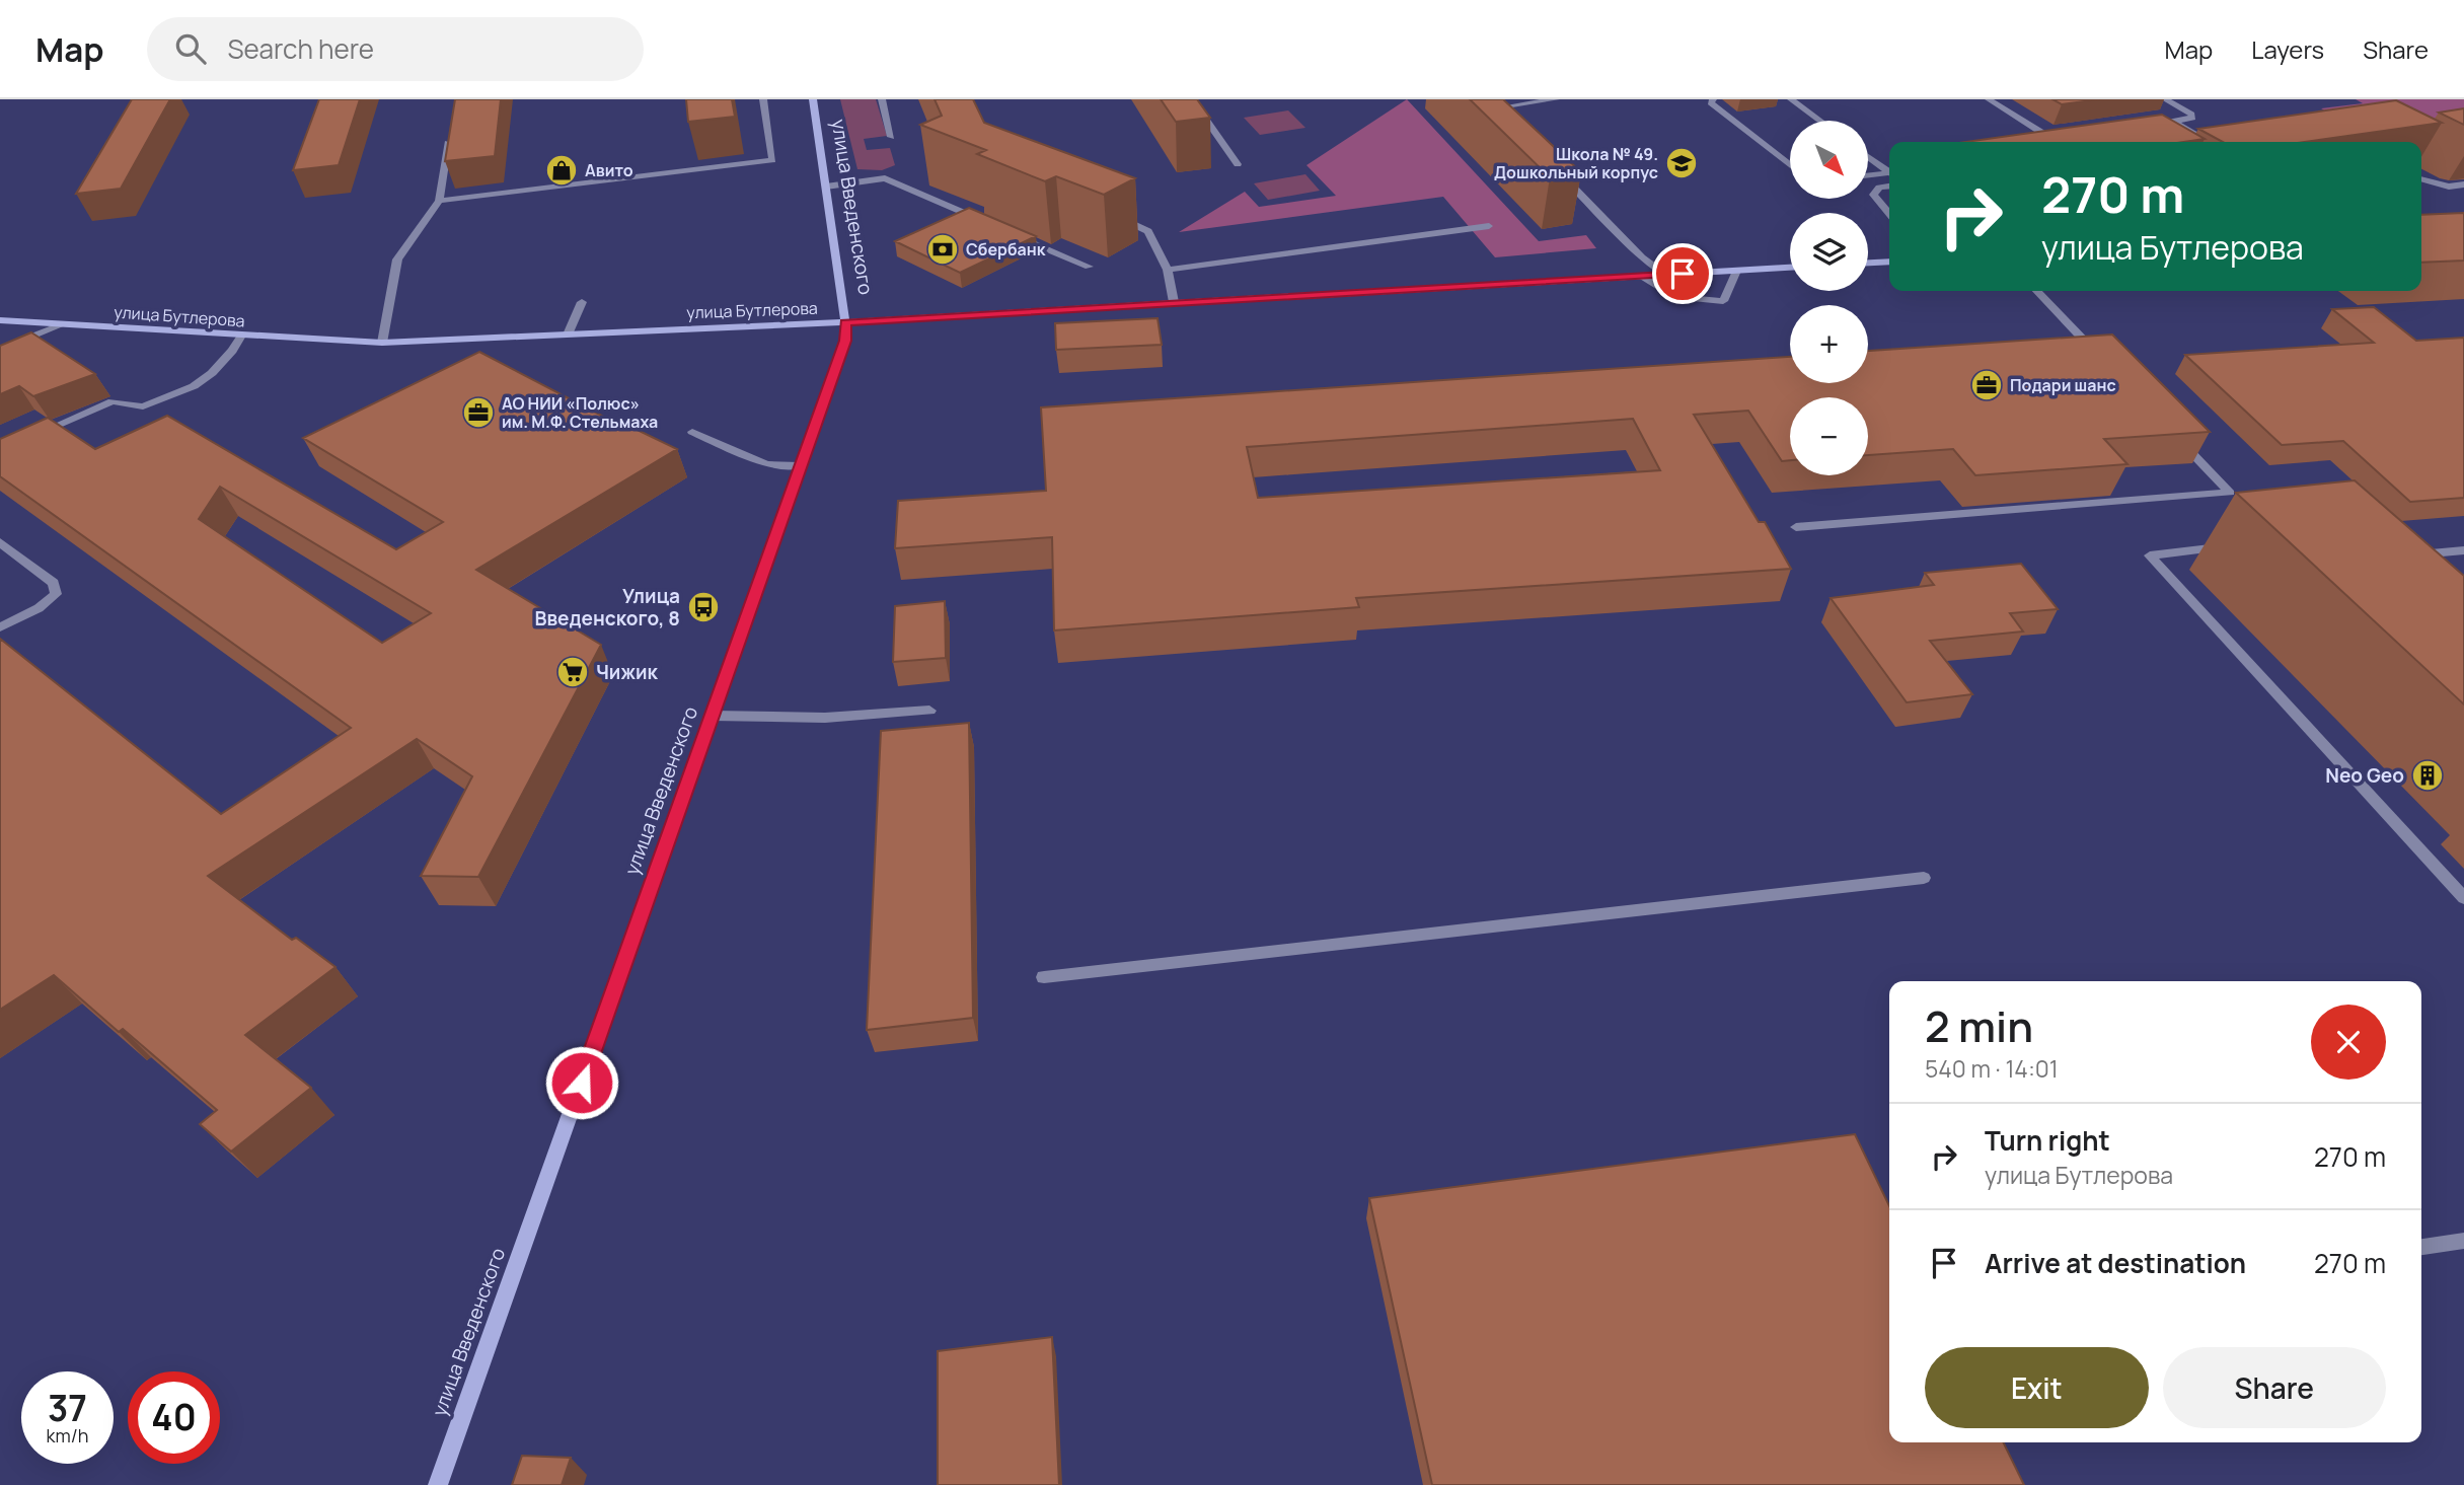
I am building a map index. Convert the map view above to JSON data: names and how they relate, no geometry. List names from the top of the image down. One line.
{"streets":{"street":["улица Введенского","улица Бутлерова"]},"crossings":[["улица Введенского","улица Бутлерова"]],"places":{"school or university":["Школа № 49. Дошкольный корпус"],"shop":["Авито"],"bank":["Сбербанк"],"office":["Подари шанс","АО НИИ «Полюс» им. М.Ф. Стельмаха"],"bus stop":["Улица Введенского, 8"],"supermarket":["Чижик"],"building":["Neo Geo"]},"north":"bottom right","page":{"header":"Map","search":"Search here","nav":["Map","Layers","Share"],"map_buttons":["+","−"],"turn":["270 m","улица Бутлерова"],"heading":["2 min","540 m · 14:01"],"list":[{"name":"Turn right","note":"улица Бутлерова","value":"270 m"},{"name":"Arrive at destination","value":"270 m"}],"buttons":["Exit","Share"],"speed":"37 km/h","limit":"40"}}
